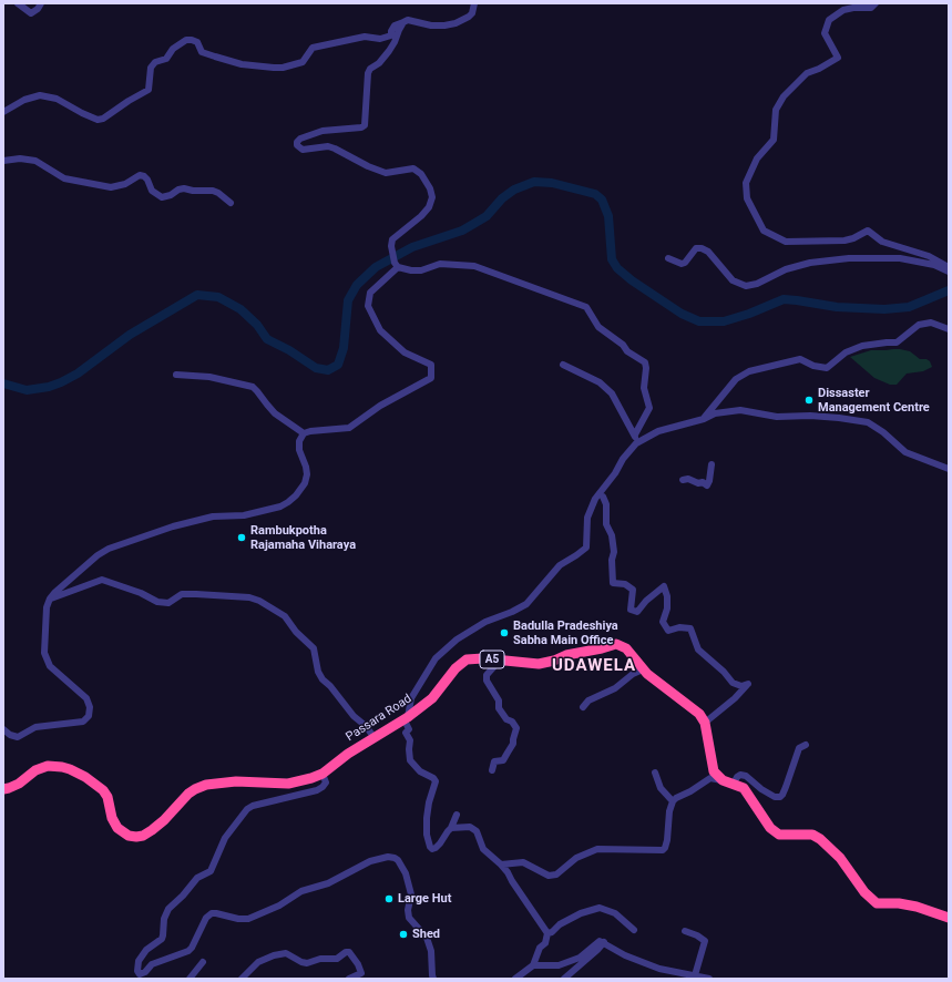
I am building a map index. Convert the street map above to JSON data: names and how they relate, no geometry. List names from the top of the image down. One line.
{"streets":{"highway":["A5","Passara Road"]},"districts":["UDAWELA"],"places":["Dissaster Management Centre","Rambukpotha Rajamaha Viharaya","Badulla Pradeshiya Sabha Main Office","Large Hut","Shed"]}
